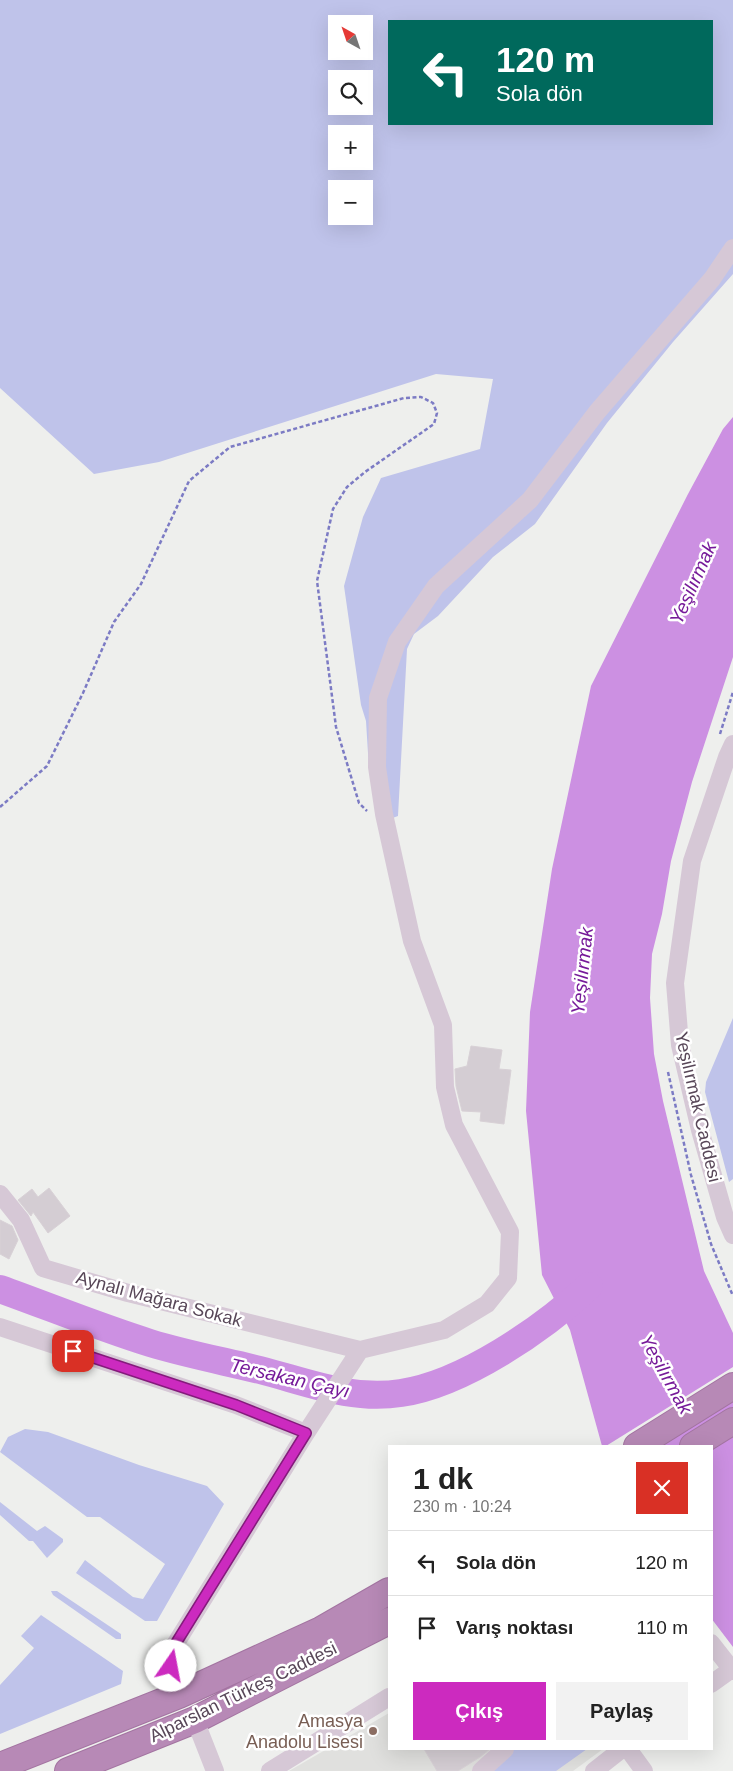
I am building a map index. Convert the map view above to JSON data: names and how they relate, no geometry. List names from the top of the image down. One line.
{"streets":{"highway":["Alparslan Türkeş Caddesi"],"street":["Yeşilırmak Caddesi","Aynalı Mağara Sokak"]},"water":["Yeşilırmak","Tersakan Çayı"],"places":["Amasya Anadolu Lisesi"],"north":"top left","page":{"map_buttons":["+","−"],"turn":["120 m","Sola dön"],"heading":["1 dk","230 m · 10:24"],"list":[{"name":"Sola dön","value":"120 m"},{"name":"Varış noktası","value":"110 m"}],"buttons":["Çıkış","Paylaş"]}}
